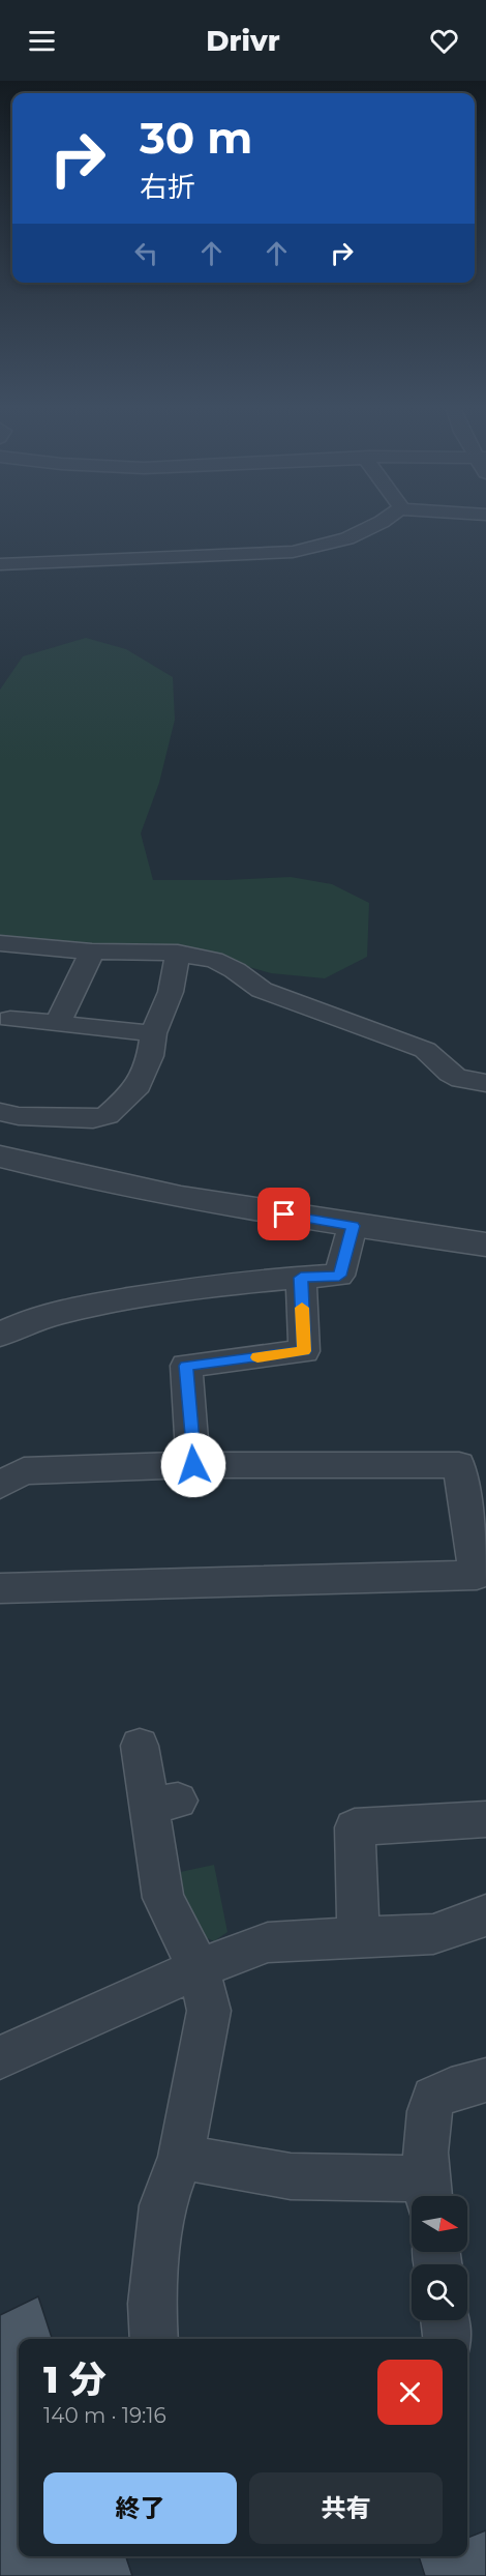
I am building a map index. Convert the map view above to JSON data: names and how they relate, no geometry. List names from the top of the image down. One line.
{"north":"right","page":{"header":"Drivr","turn":["30 m","右折"],"heading":["1 分","140 m · 19:16"],"buttons":["終了","共有"]}}
